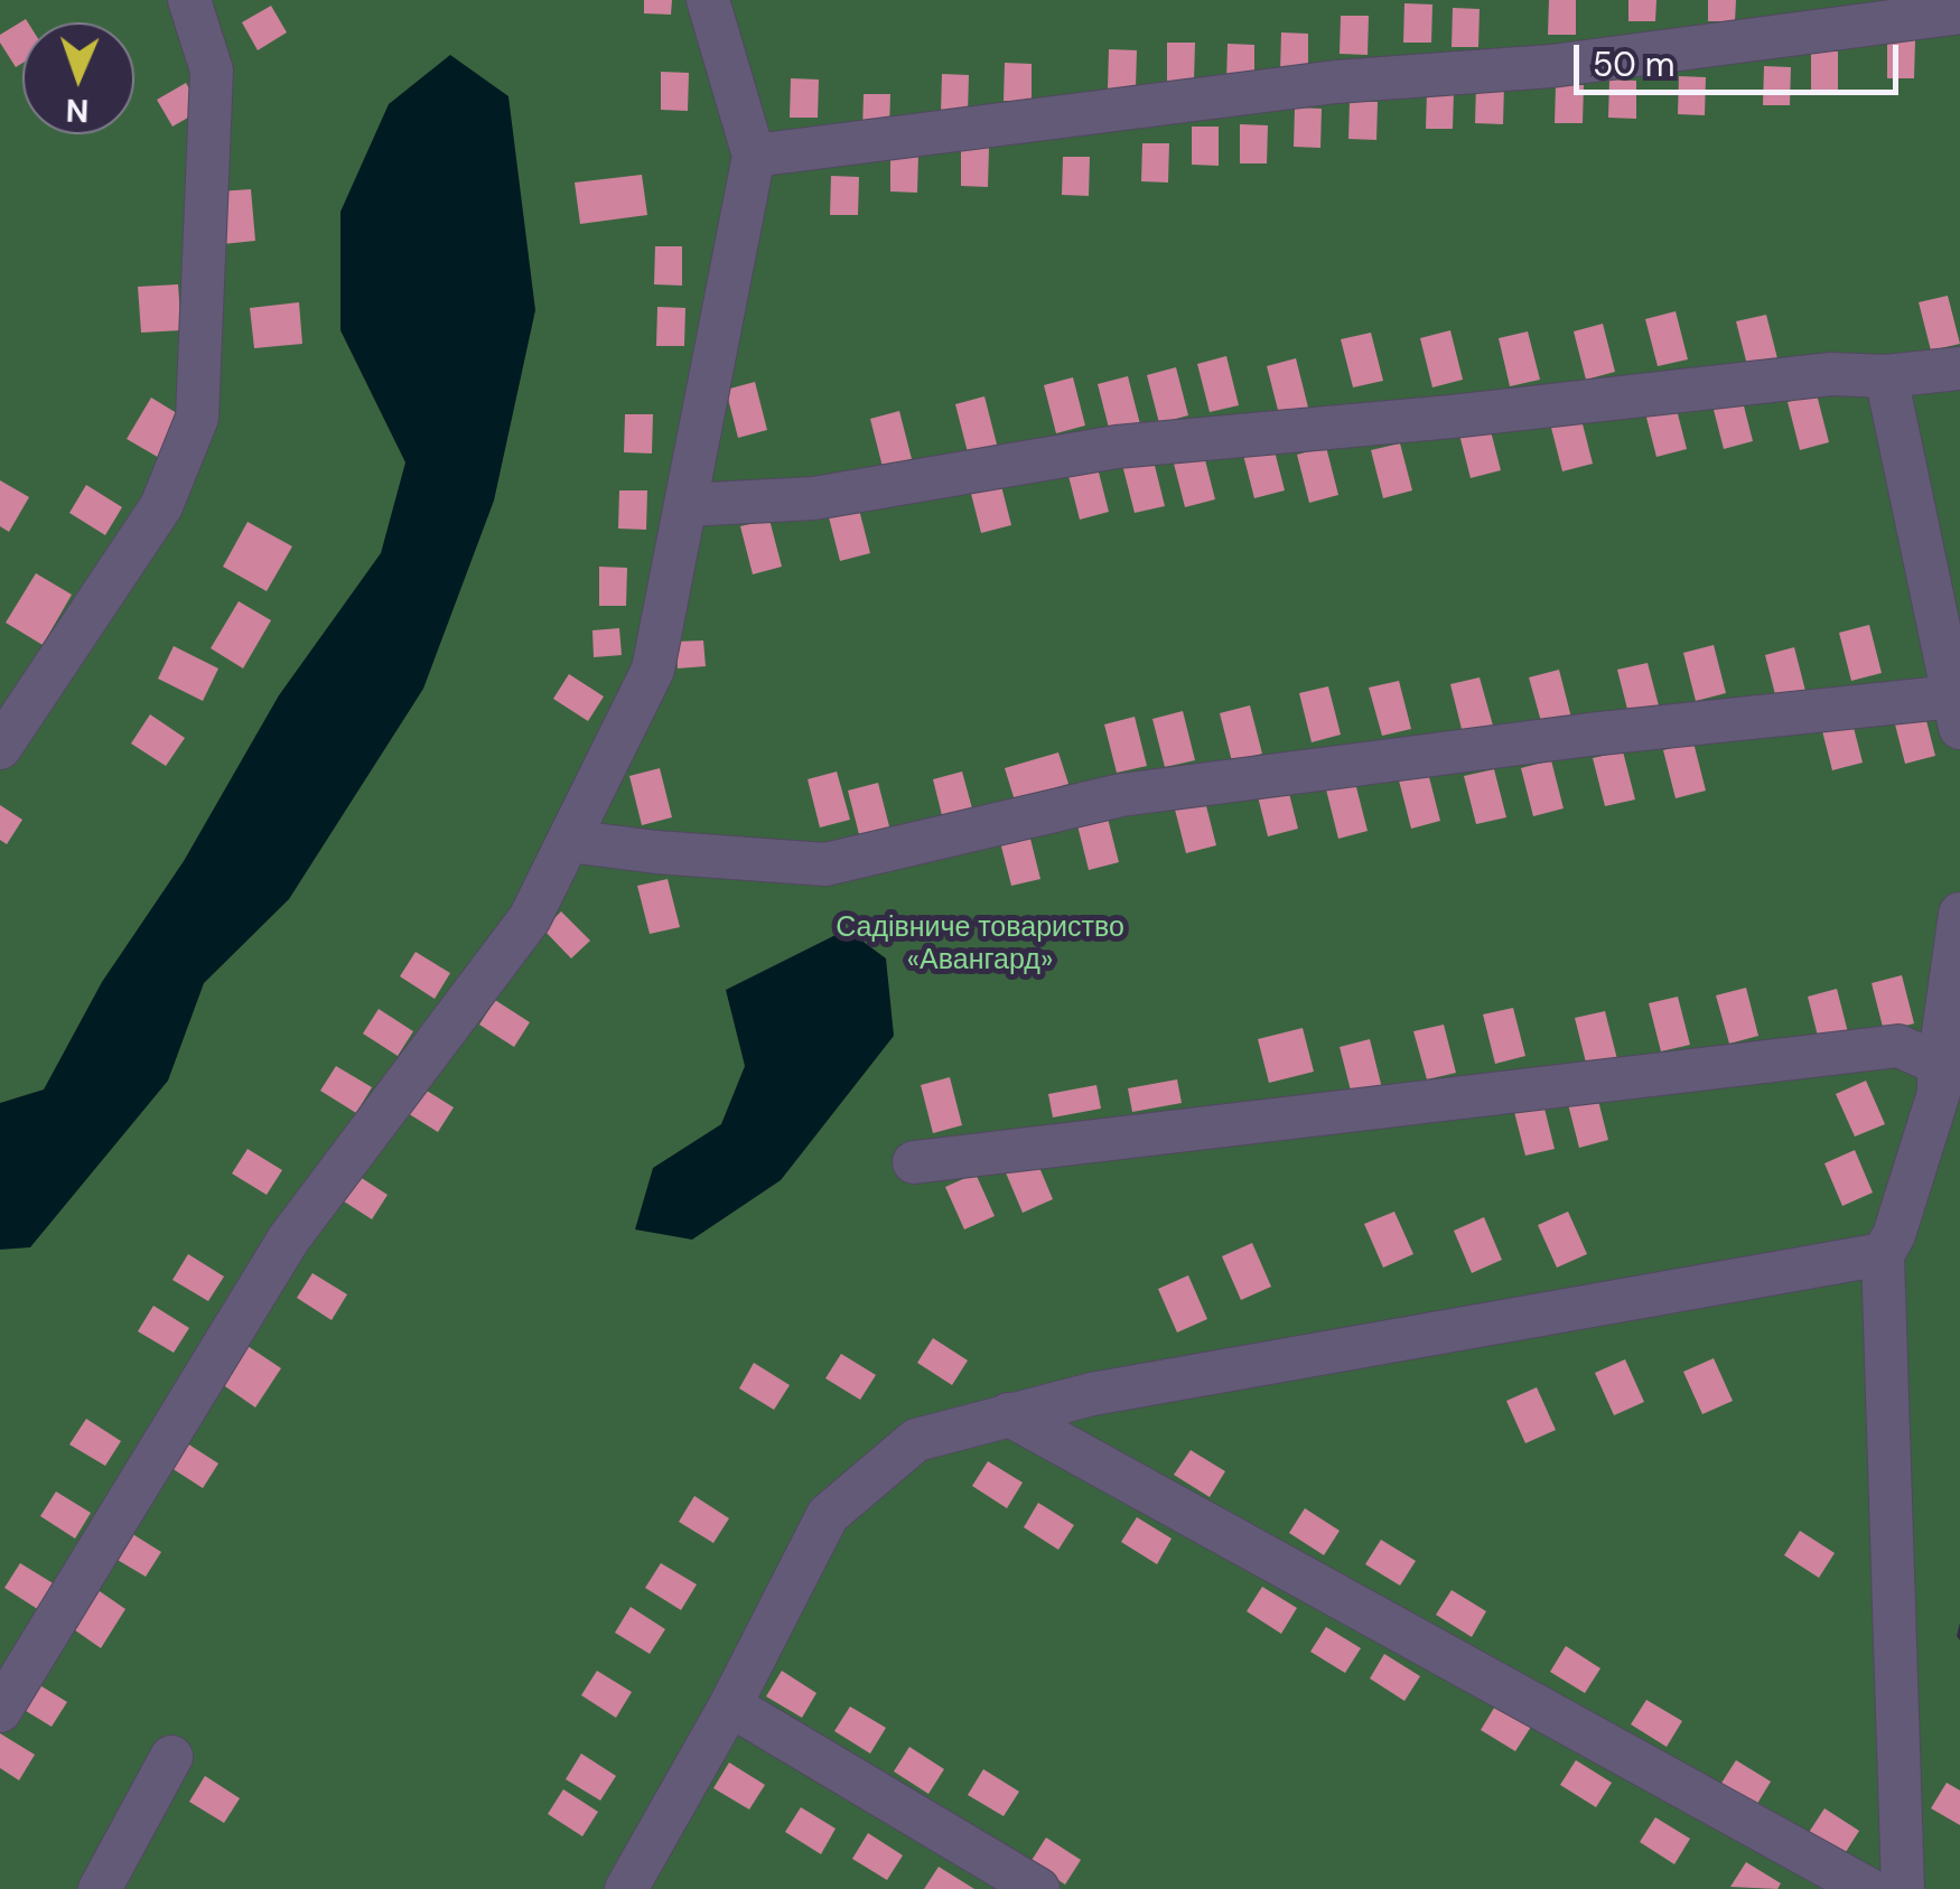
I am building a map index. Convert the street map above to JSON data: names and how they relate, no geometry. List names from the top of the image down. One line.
{"parks":["Садівниче товариство «Авангард»"],"scale_bar":"50 m","north":"bottom"}
